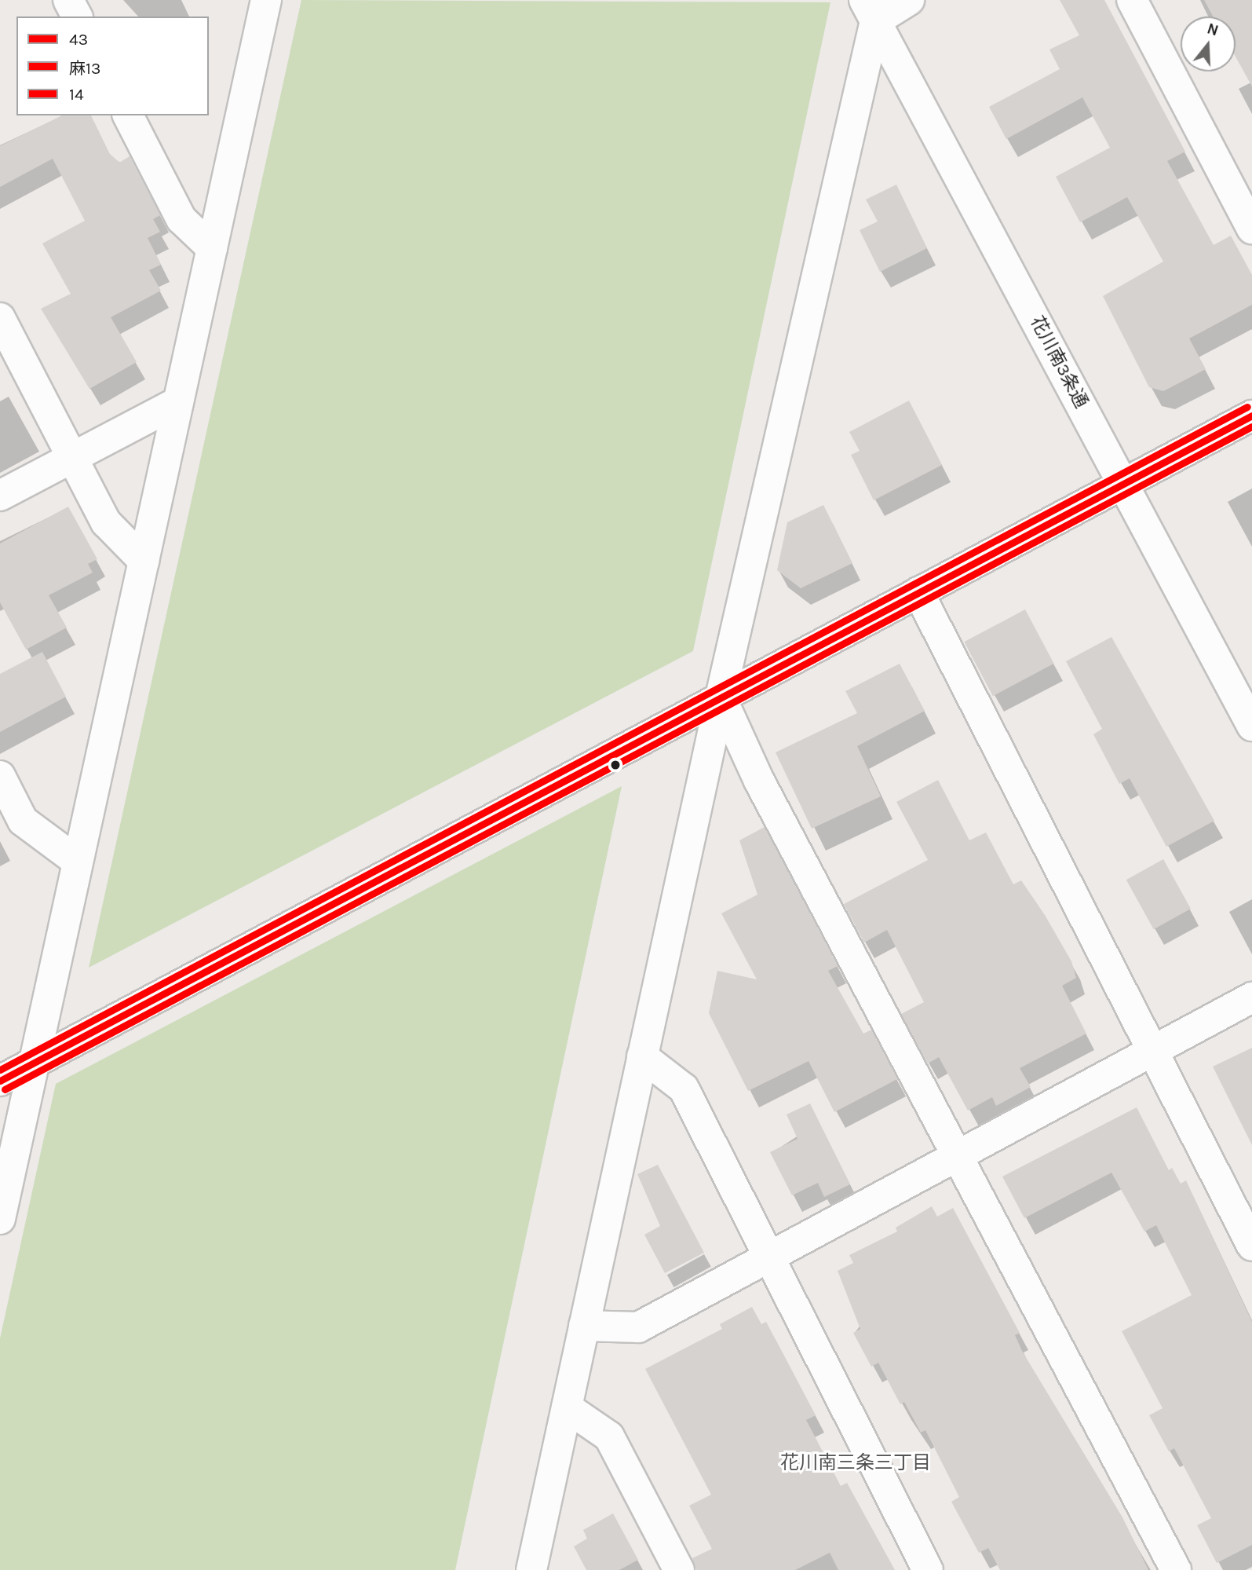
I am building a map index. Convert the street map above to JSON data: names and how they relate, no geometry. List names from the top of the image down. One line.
{"streets":{"street":["花川南3条通"]},"districts":["花川南三条三丁目"],"lines":["transit line 14","transit line 43","transit line 麻13"],"legend":["43","麻13","14"],"north":"top"}
